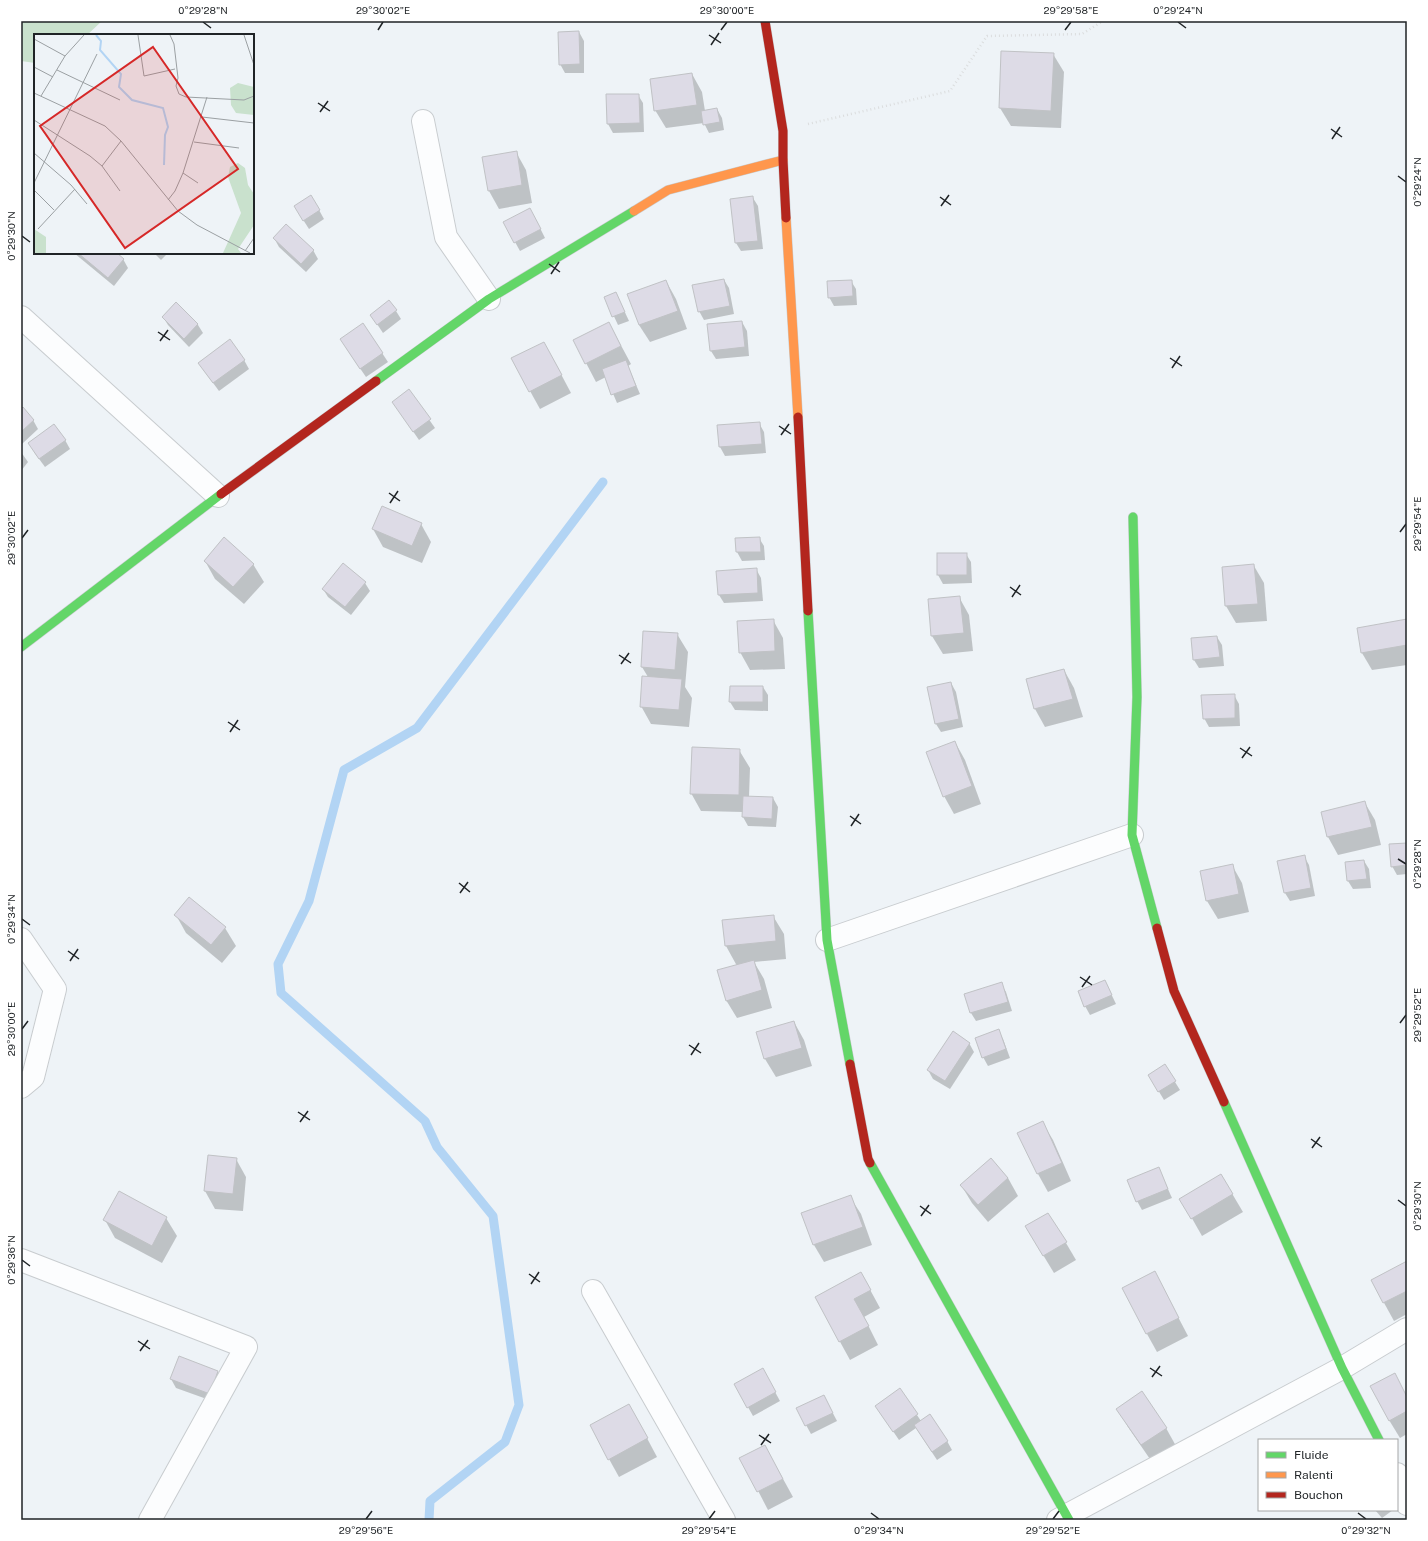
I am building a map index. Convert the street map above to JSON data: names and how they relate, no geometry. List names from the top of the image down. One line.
{"legend":["Fluide","Ralenti","Bouchon"],"coordinates":["0°29'28\"N","29°30'02\"E","29°30'00\"E","29°29'58\"E","0°29'24\"N","0°29'30\"N","29°29'54\"E","0°29'34\"N","29°29'52\"E","0°29'36\"N","29°29'56\"E","0°29'32\"N"]}
